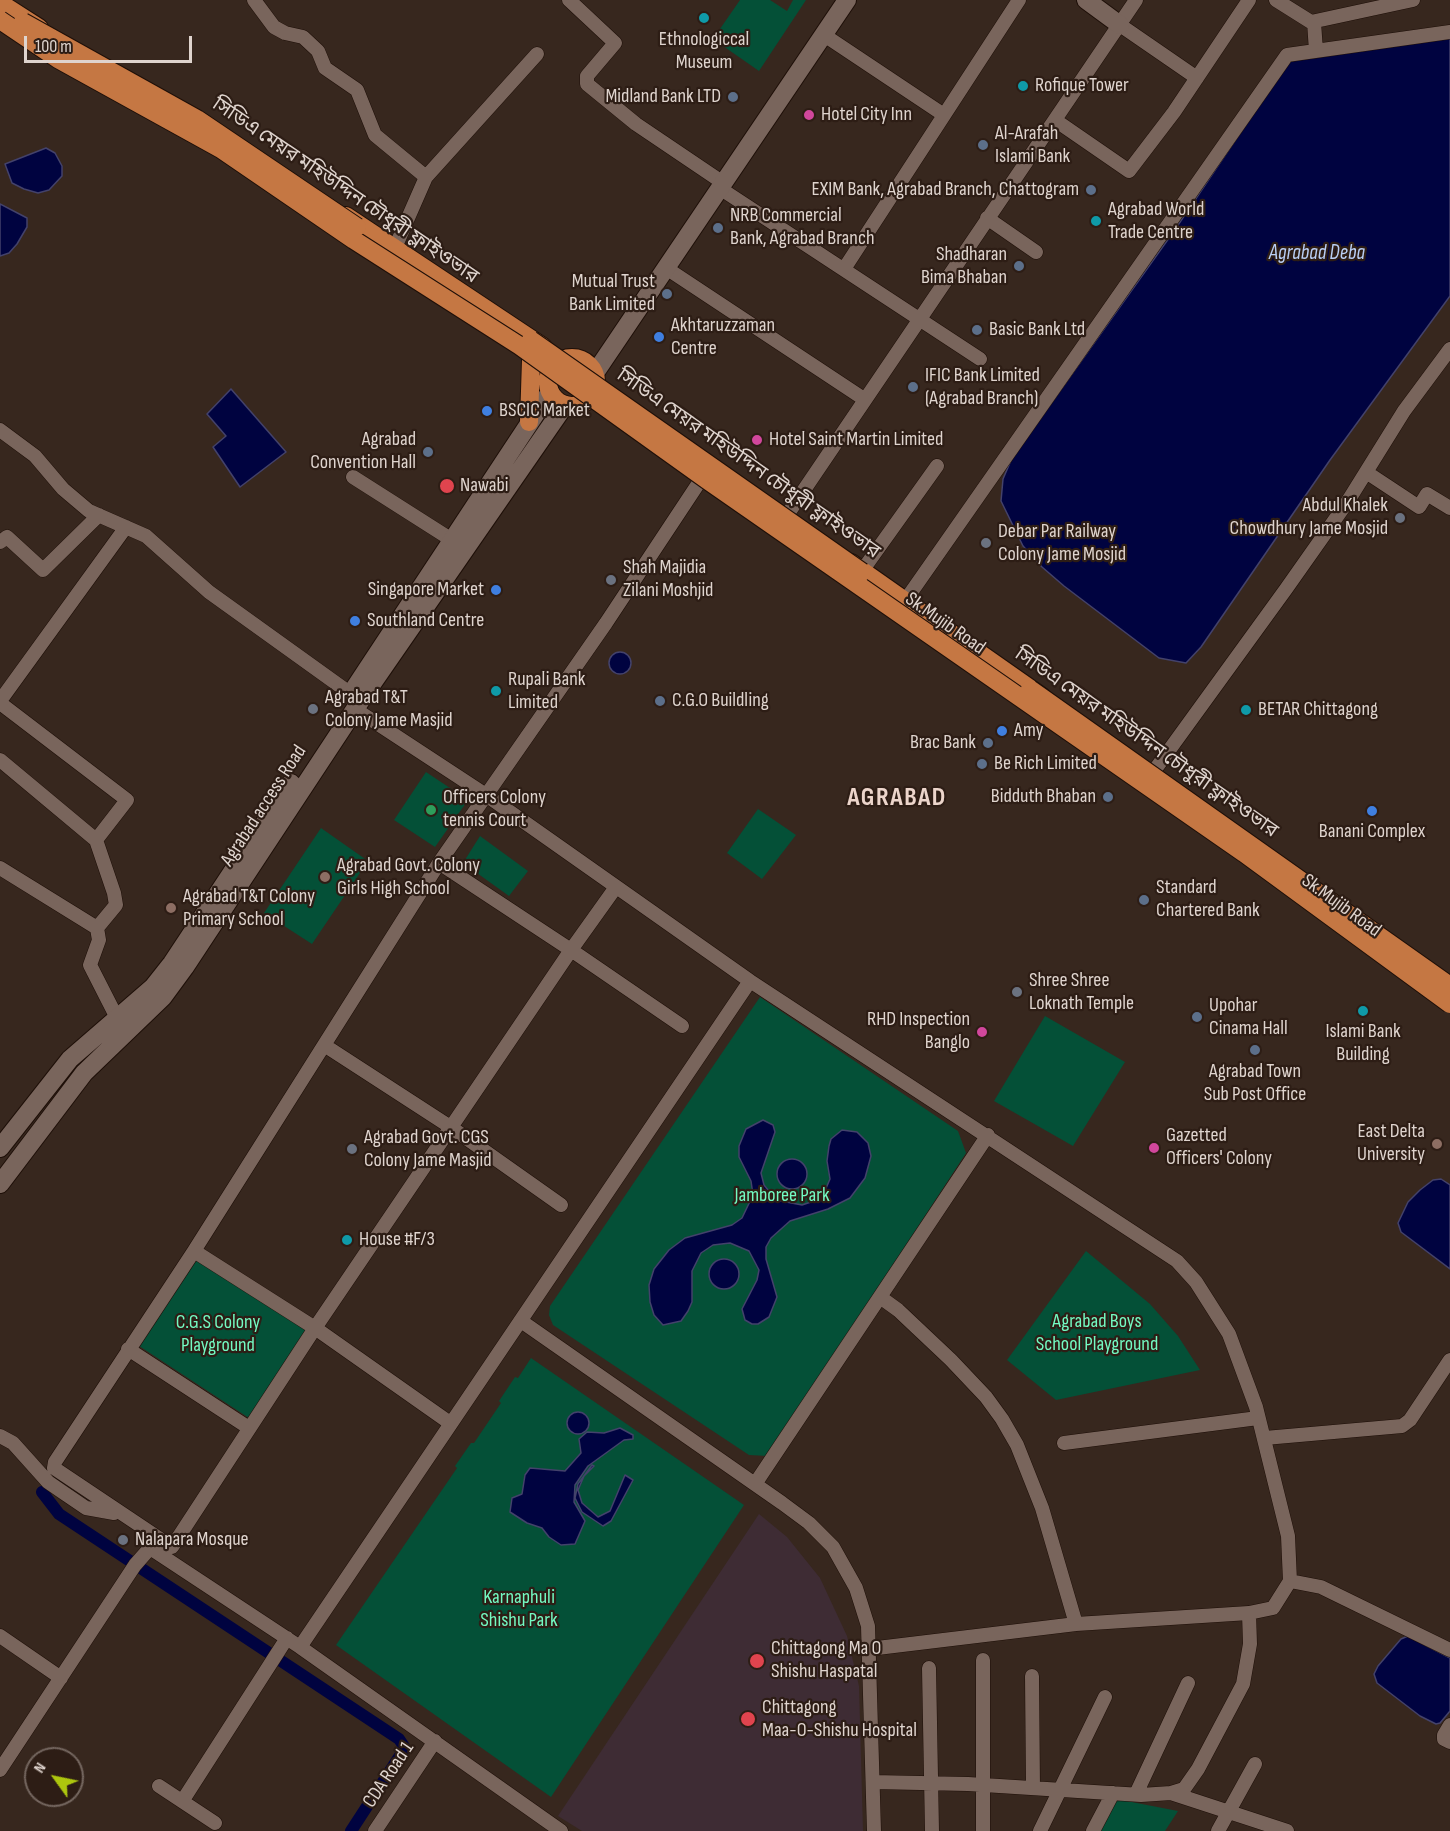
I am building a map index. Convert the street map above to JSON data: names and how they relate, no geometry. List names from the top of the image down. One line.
{"streets":{"highway":["সিডিএ মেয়র মহিউদ্দিন চৌধুরী ফ্লাইওভার","Sk.Mujib Road"],"main road":["Agrabad access Road"],"street":["CDA Road 1"]},"crossings":[["Sk.Mujib Road","Agrabad access Road"]],"districts":["AGRABAD"],"water":["Agrabad Deba"],"parks":["Jamboree Park","Agrabad Boys School Playground","C.G.S Colony Playground","Karnaphuli Shishu Park"],"places":["Ethnologiccal Museum","Rofique Tower","Midland Bank LTD","Hotel City Inn","Al-Arafah Islami Bank","EXIM Bank, Agrabad Branch, Chattogram","Agrabad World Trade Centre","NRB Commercial Bank, Agrabad Branch","Shadharan Bima Bhaban","Mutual Trust Bank Limited","Basic Bank Ltd","Akhtaruzzaman Centre","IFIC Bank Limited (Agrabad Branch)","BSCIC Market","Hotel Saint Martin Limited","Agrabad Convention Hall","Nawabi","Abdul Khalek Chowdhury Jame Mosjid","Debar Par Railway Colony Jame Mosjid","Shah Majidia Zilani Moshjid","Singapore Market","Southland Centre","Rupali Bank Limited","C.G.O Buildling","Agrabad T&T Colony Jame Masjid","BETAR Chittagong","Amy","Brac Bank","Be Rich Limited","Bidduth Bhaban","Officers Colony tennis Court","Banani Complex","Agrabad Govt. Colony Girls High School","Standard Chartered Bank","Agrabad T&T Colony Primary School","Shree Shree Loknath Temple","Islami Bank Building","Upohar Cinama Hall","RHD Inspection Banglo","Agrabad Town Sub Post Office","East Delta University","Gazetted Officers' Colony","Agrabad Govt. CGS Colony Jame Masjid","House #F/3","Nalapara Mosque","Chittagong Ma O Shishu Haspatal","Chittagong Maa-O-Shishu Hospital"],"scale_bar":"100 m","north":"top left"}
